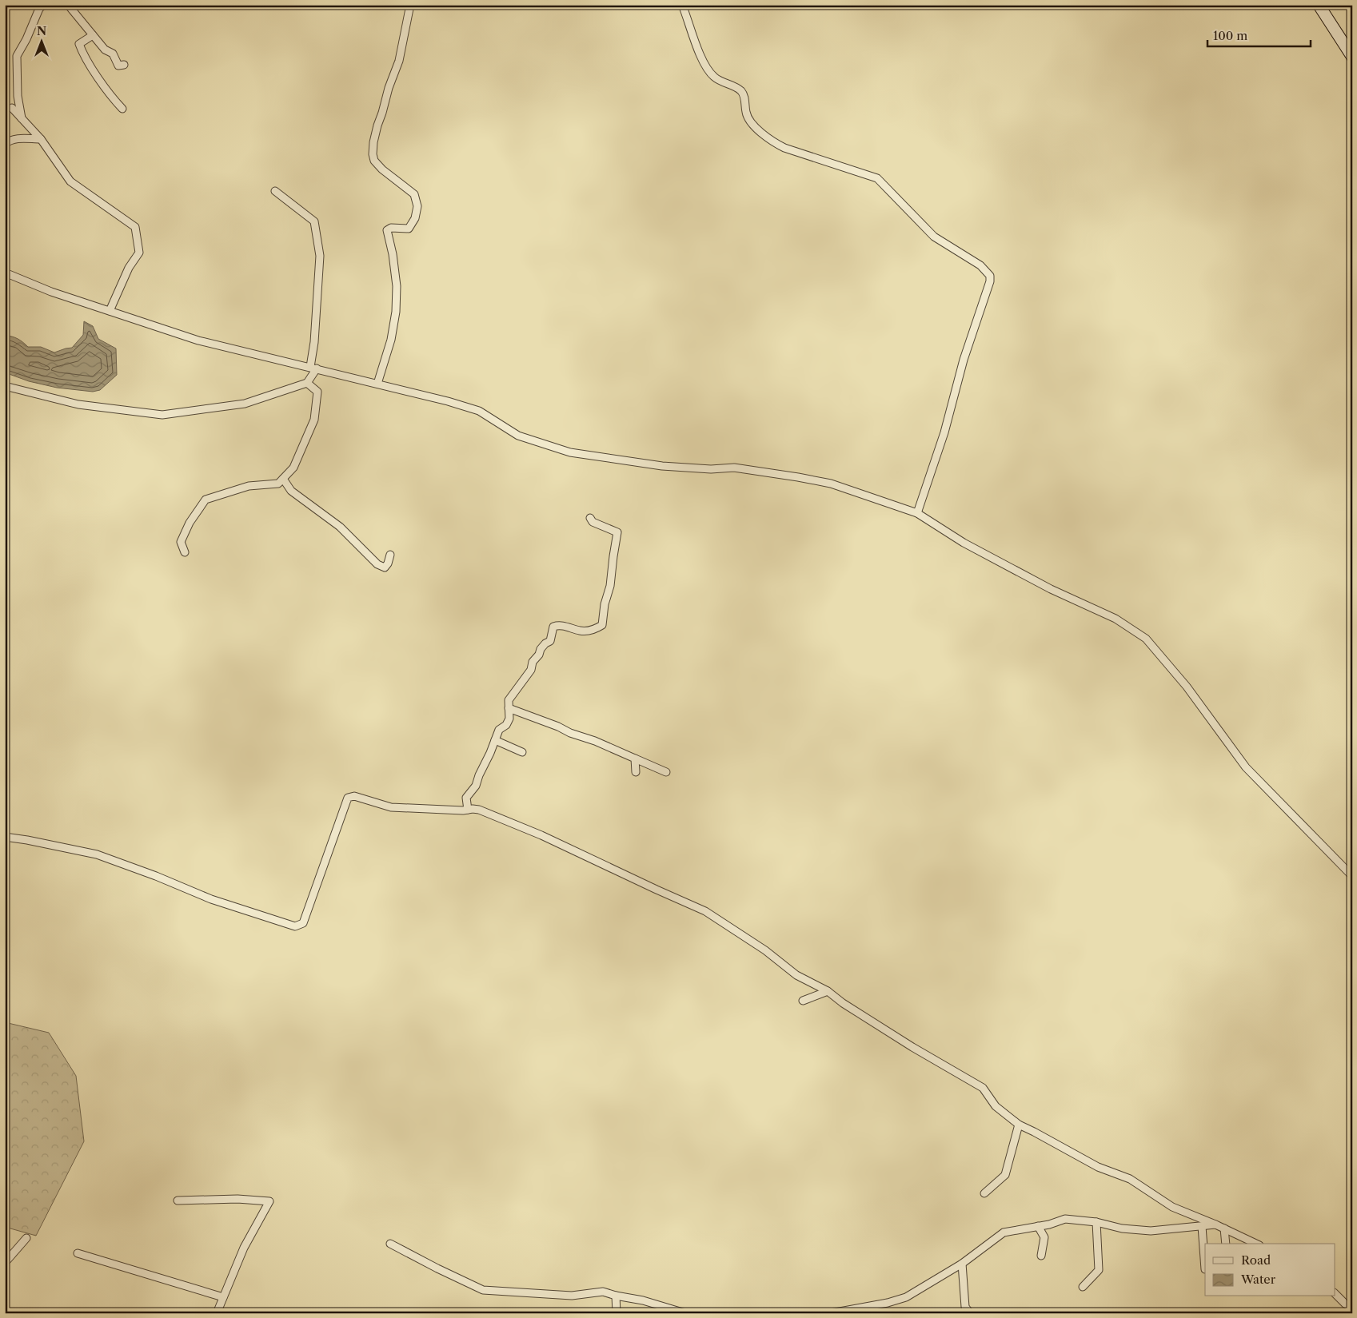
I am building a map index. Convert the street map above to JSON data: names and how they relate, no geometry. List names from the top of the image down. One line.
{"legend":["Road","Water"],"scale_bar":"100 m","north":"top"}
